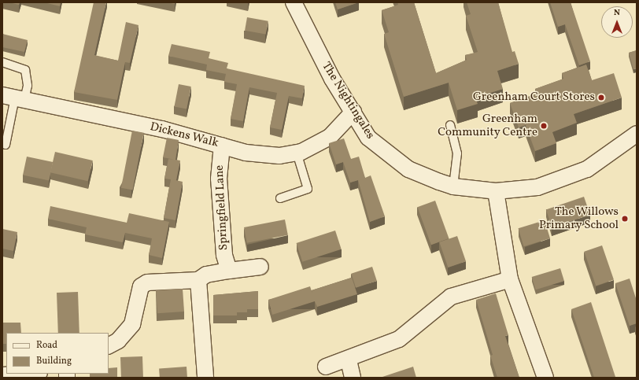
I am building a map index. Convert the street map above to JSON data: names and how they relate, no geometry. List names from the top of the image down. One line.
{"streets":{"street":["The Nightingales","Dickens Walk","Springfield Lane"]},"crossings":[["The Nightingales","Dickens Walk"],["Dickens Walk","Springfield Lane"]],"places":["Greenham Court Stores","Greenham Community Centre","The Willows Primary School"],"legend":["Road","Building"],"north":"top"}
